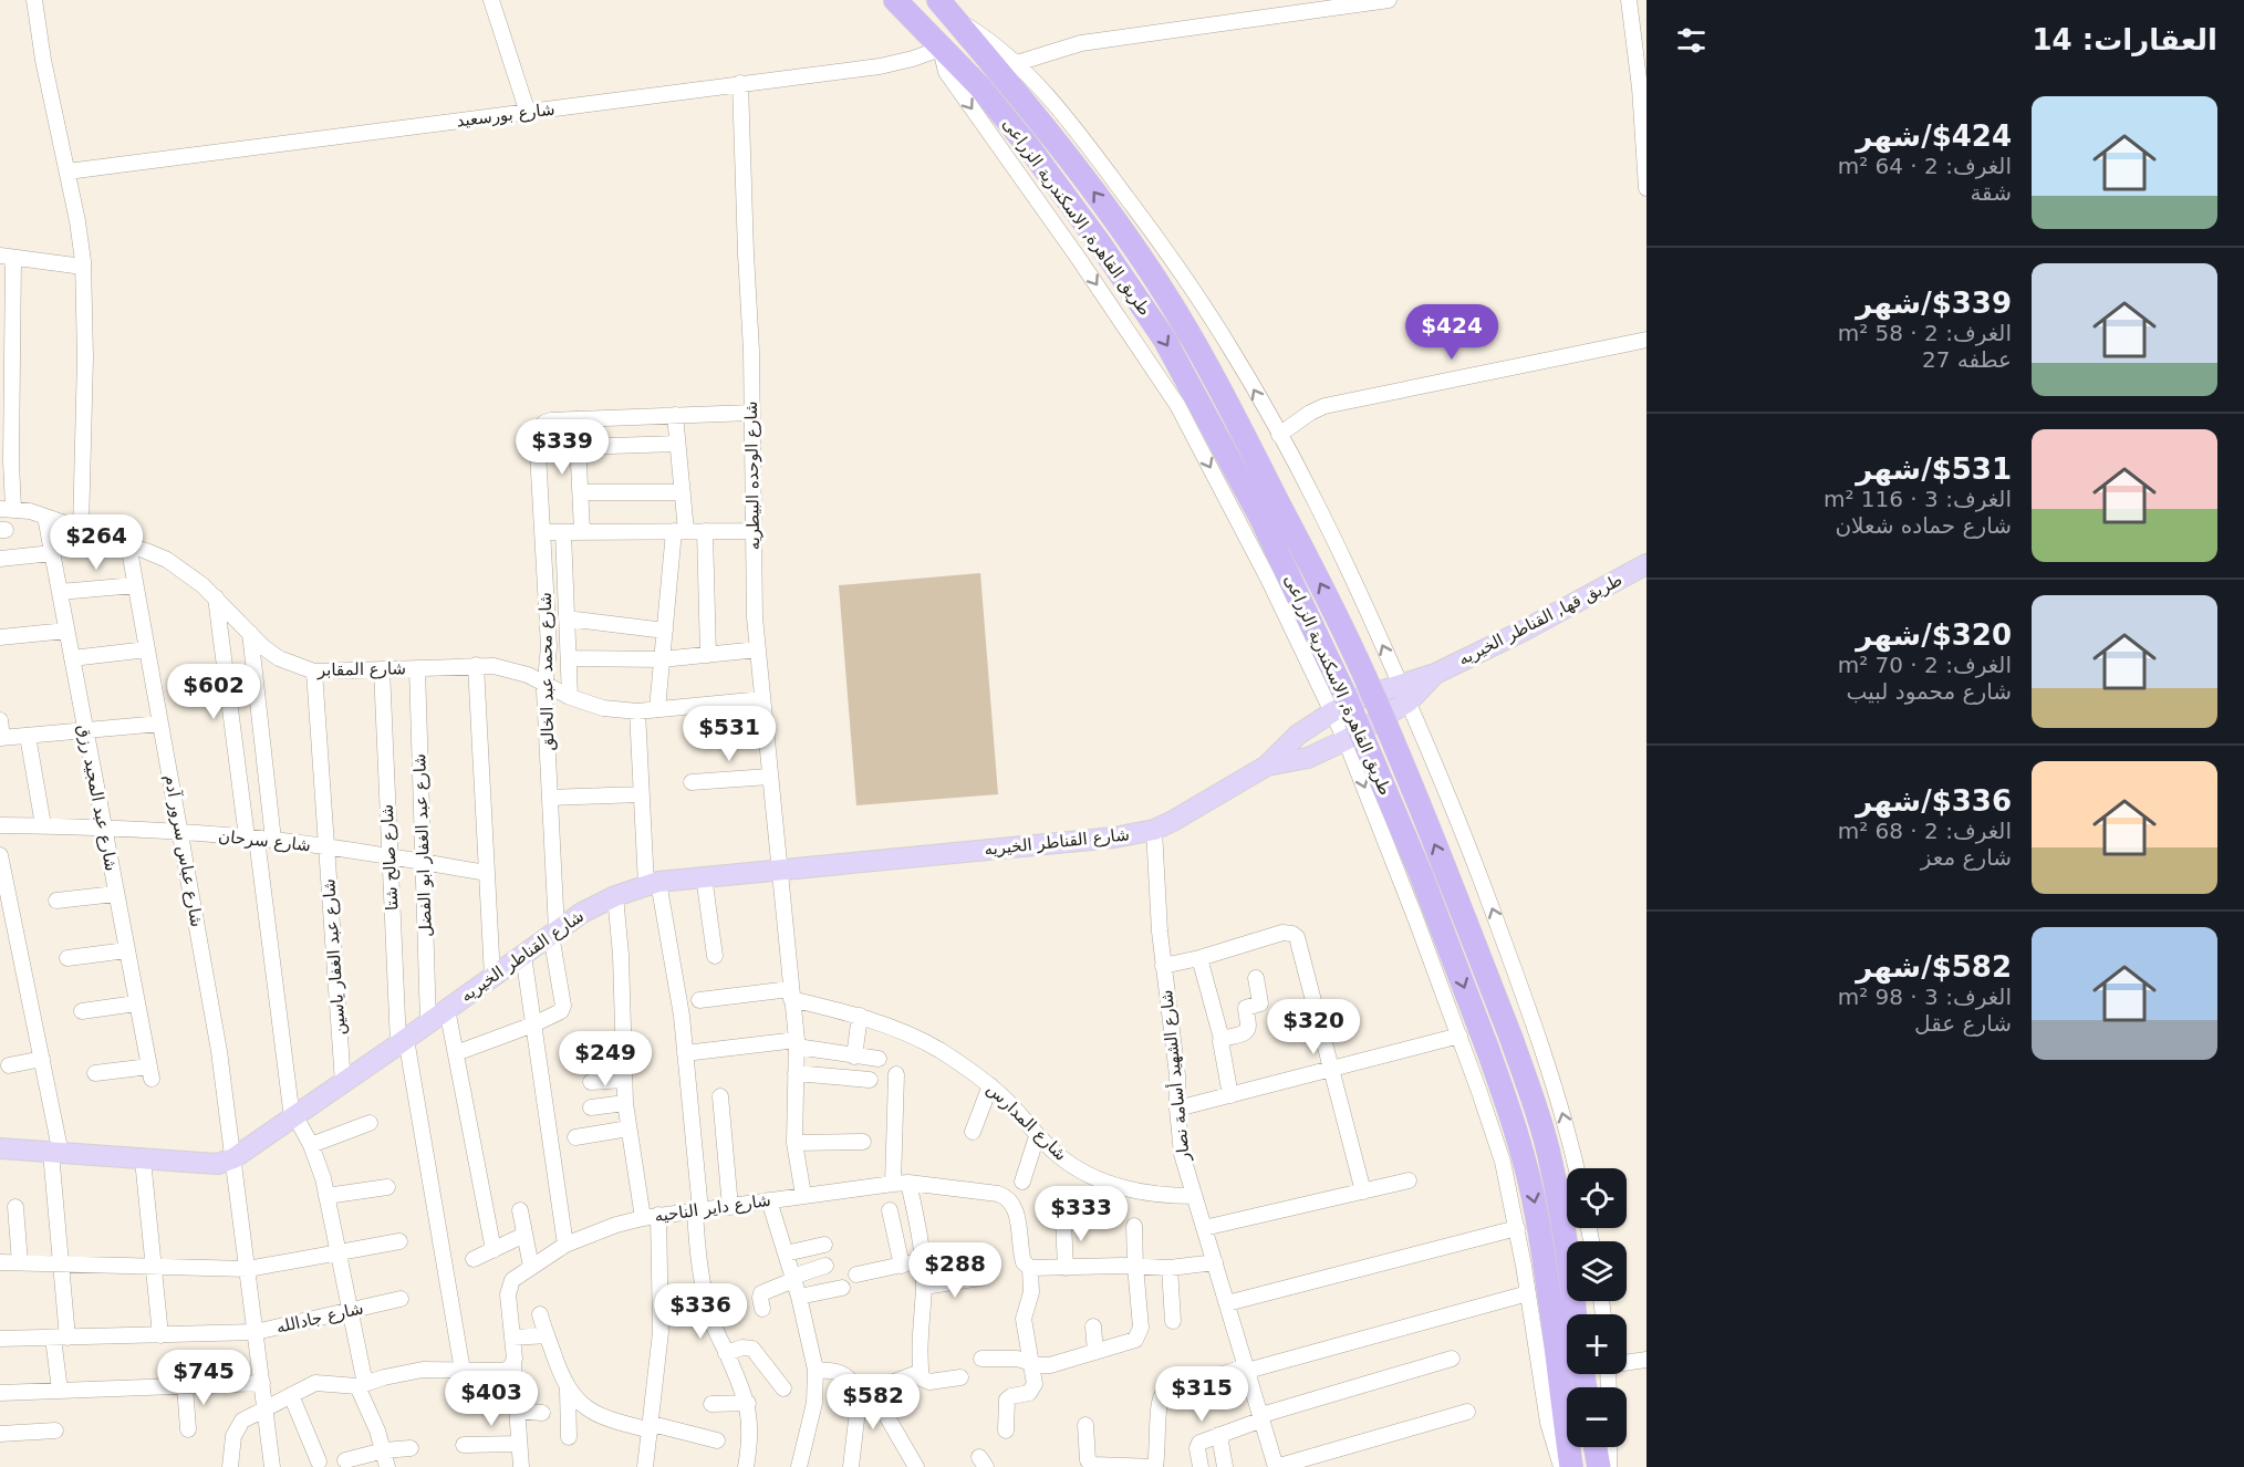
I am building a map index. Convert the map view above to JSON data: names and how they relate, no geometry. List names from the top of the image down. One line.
{"streets":{"highway":["طريق القاهرة, الاسكندرية الزراعى"],"main road":["طريق قها, القناطر الخيريه","شارع القناطر الخيريه"],"street":["شارع بورسعيد","شارع الوحده البيطريه","شارع المقابر","شارع محمد عبد الخالق","شارع عبد المجيد رزق","شارع سرحان","شارع عبد الغفار ابو الفضل","شارع عباس سرور آدم","شارع صالح شتا","شارع عبد الغفار ياسين","شارع الشهيد أسامة نصار","شارع المدارس","شارع داير الناحيه","شارع جادالله"]},"crossings":[["شارع بورسعيد","طريق القاهرة, الاسكندرية الزراعى"],["شارع بورسعيد","شارع الوحده البيطريه"],["شارع الوحده البيطريه","شارع المقابر"],["شارع الوحده البيطريه","شارع القناطر الخيريه"],["شارع الوحده البيطريه","شارع المدارس"],["شارع الوحده البيطريه","شارع داير الناحيه"],["طريق قها, القناطر الخيريه","شارع القناطر الخيريه"],["شارع المقابر","شارع محمد عبد الخالق"],["شارع المقابر","شارع عبد المجيد رزق"],["شارع المقابر","شارع عبد الغفار ابو الفضل"],["شارع المقابر","شارع عباس سرور آدم"],["شارع المقابر","شارع صالح شتا"],["شارع المقابر","شارع عبد الغفار ياسين"],["شارع محمد عبد الخالق","شارع القناطر الخيريه"],["شارع عبد المجيد رزق","شارع سرحان"],["شارع سرحان","شارع عبد الغفار ابو الفضل"],["شارع سرحان","شارع عباس سرور آدم"],["شارع سرحان","شارع صالح شتا"],["شارع سرحان","شارع عبد الغفار ياسين"],["شارع القناطر الخيريه","شارع عبد الغفار ابو الفضل"],["شارع القناطر الخيريه","شارع عباس سرور آدم"],["شارع القناطر الخيريه","شارع صالح شتا"],["شارع القناطر الخيريه","شارع عبد الغفار ياسين"],["شارع القناطر الخيريه","شارع الشهيد أسامة نصار"],["شارع عباس سرور آدم","شارع جادالله"],["شارع الشهيد أسامة نصار","شارع المدارس"]],"page":{"heading":"العقارات: 14","list":[{"name":"$424/شهر","note":"الغرف: 2 · 64 m² · شقة"},{"name":"$339/شهر","note":"الغرف: 2 · 58 m² · عطفه 27"},{"name":"$531/شهر","note":"الغرف: 3 · 116 m² · شارع حماده شعلان"},{"name":"$320/شهر","note":"الغرف: 2 · 70 m² · شارع محمود لبيب"},{"name":"$336/شهر","note":"الغرف: 2 · 68 m² · شارع معز"},{"name":"$582/شهر","note":"الغرف: 3 · 98 m² · شارع عقل"}],"price":["$424","$339","$264","$602","$531","$320","$249","$333","$288","$336","$745","$315","$403","$582"],"map_buttons":["+","−"]}}
